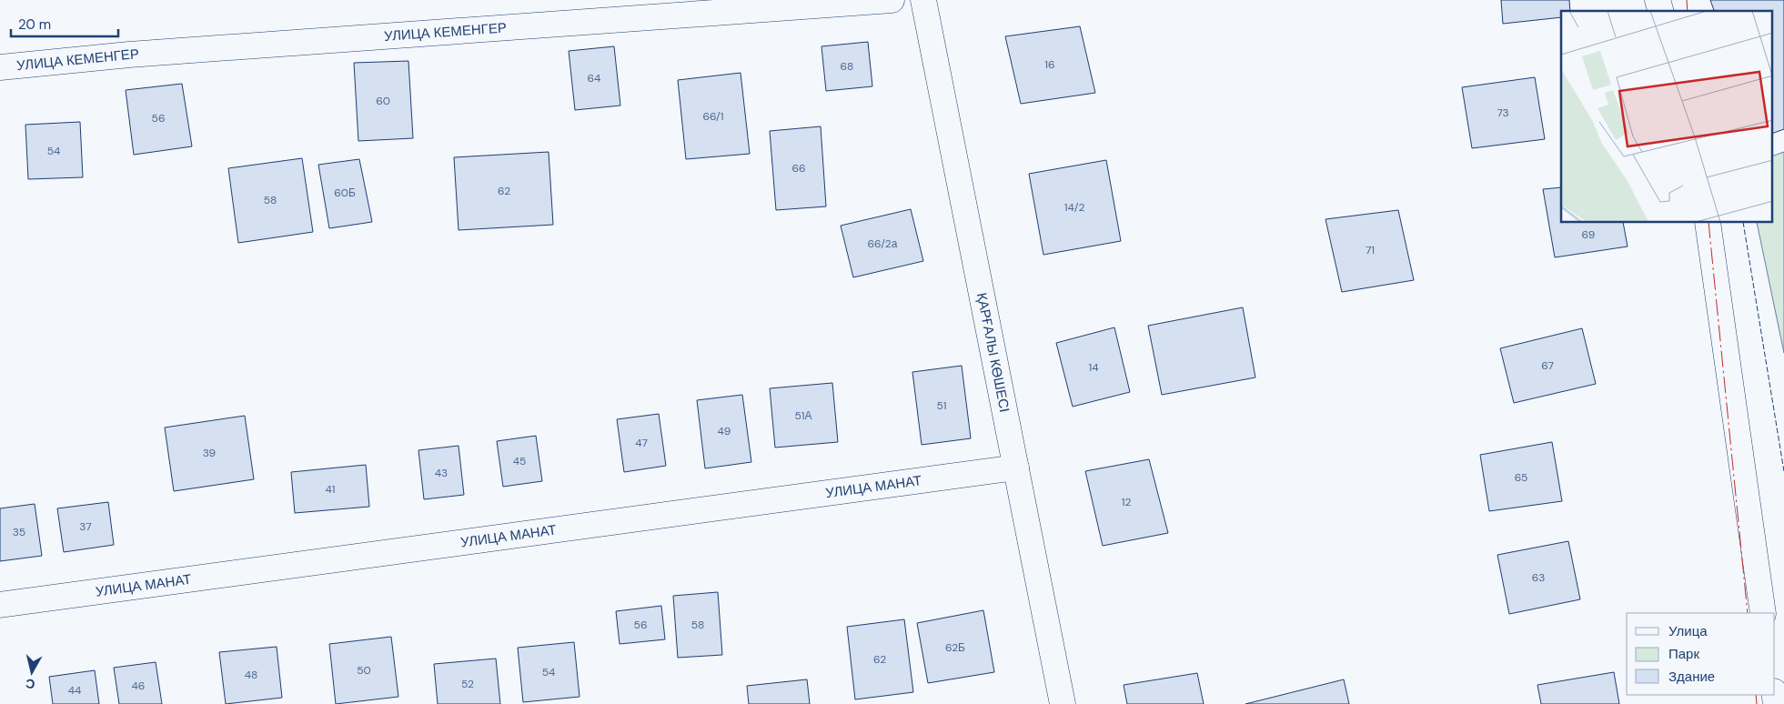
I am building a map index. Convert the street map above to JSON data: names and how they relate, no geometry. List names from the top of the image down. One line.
{"streets":{"street":["УЛИЦА КЕМЕНГЕР","ҚАРҒАЛЫ КӨШЕСІ","УЛИЦА МАНАТ"]},"crossings":[["ҚАРҒАЛЫ КӨШЕСІ","УЛИЦА МАНАТ"]],"house_numbers":["16","68","64","60","73","66/1","56","54","66","62","60Б","58","14/2","69","66/2а","71","67","14","51","51А","49","47","39","45","43","65","41","12","37","35","63","56","58","62Б","62","50","54","48","52","46","44"],"legend":["Улица","Парк","Здание"],"scale_bar":"20 m","north":"bottom"}
